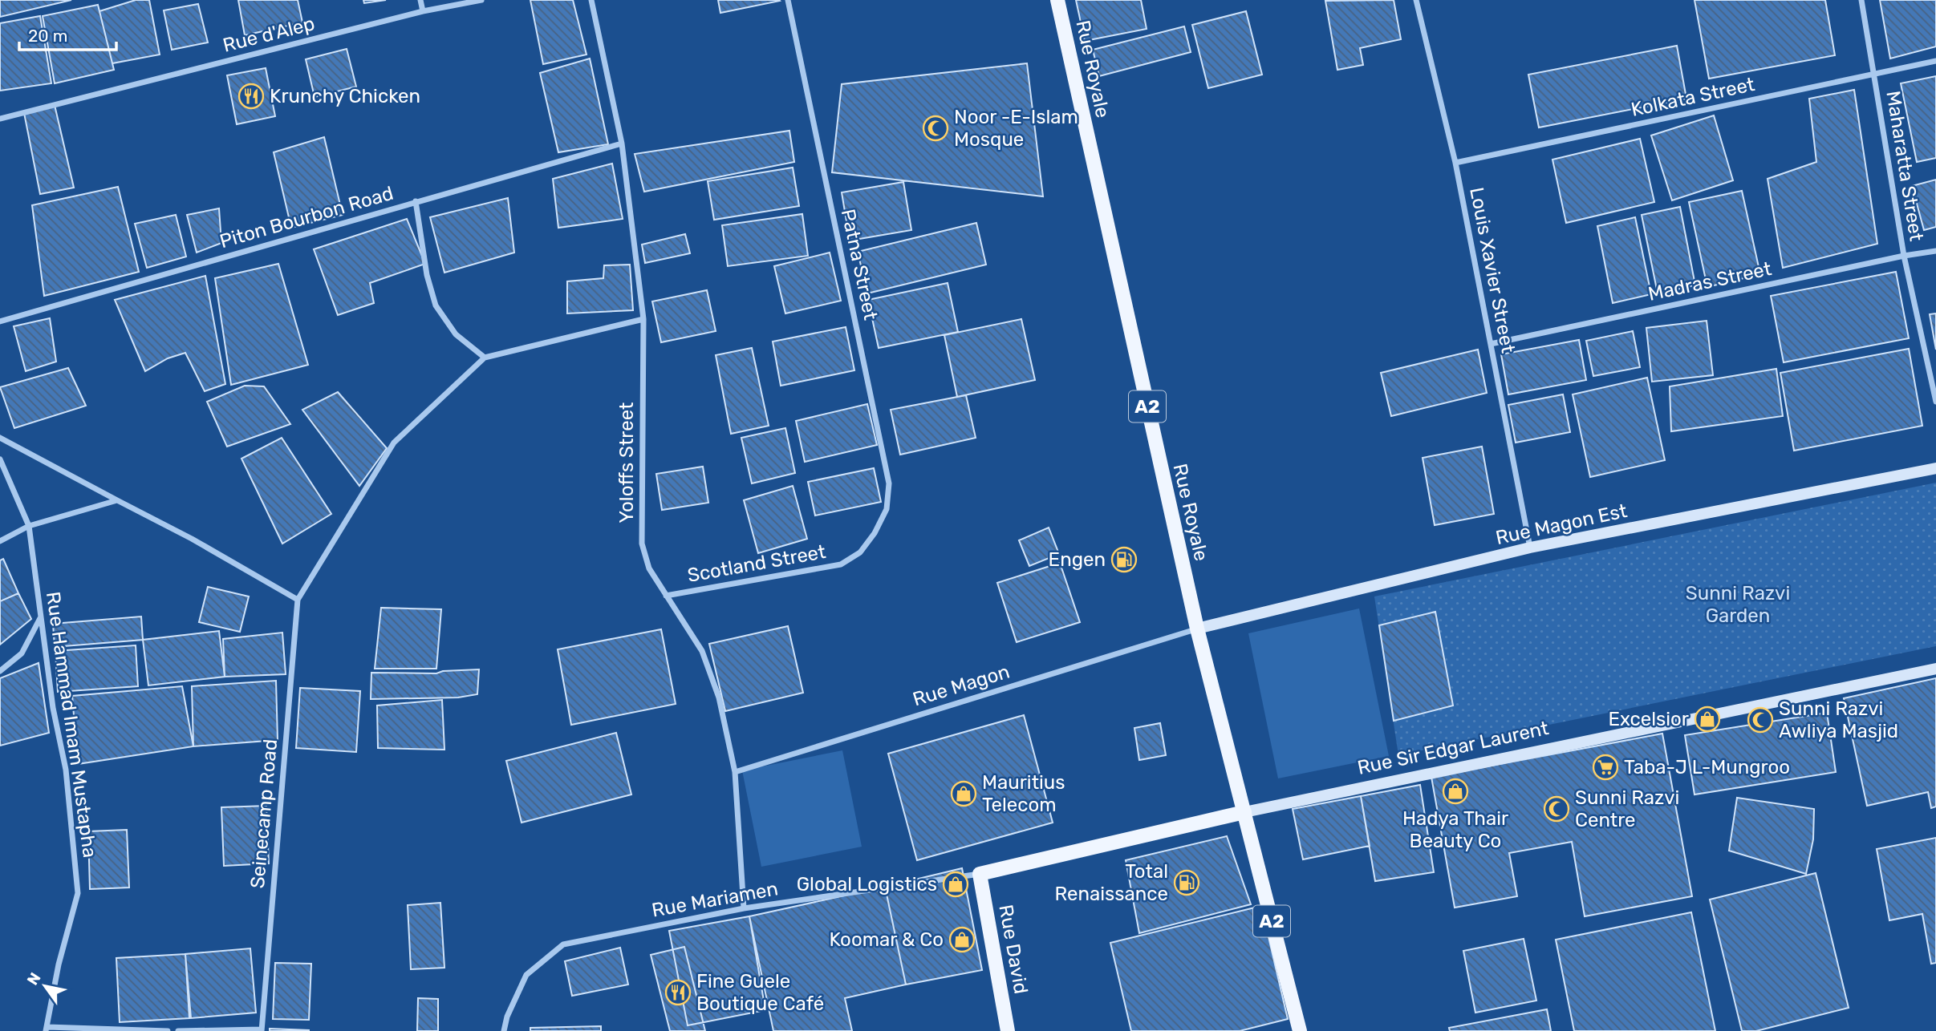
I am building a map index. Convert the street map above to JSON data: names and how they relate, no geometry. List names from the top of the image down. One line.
{"streets":{"main road":["Rue Royale","A2","Rue Magon Est","Rue Sir Edgar Laurent","Rue David"],"street":["Rue d'Alep","Kolkata Street","Maharatta Street","Piton Bourbon Road","Patna Street","Louis Xavier Street","Madras Street","Yoloffs Street","Scotland Street","Rue Magon","Rue Hammad Imam Mustapha","Seinecamp Road","Rue Mariamen"]},"crossings":[["Rue Royale","Rue Magon Est"],["Rue Royale","Rue Magon"],["Rue Royale","Rue Sir Edgar Laurent"],["Kolkata Street","Maharatta Street"],["Kolkata Street","Louis Xavier Street"],["Maharatta Street","Madras Street"],["Piton Bourbon Road","Yoloffs Street"],["Patna Street","Scotland Street"],["Louis Xavier Street","Madras Street"],["Louis Xavier Street","Rue Magon Est"],["Yoloffs Street","Scotland Street"],["Yoloffs Street","Rue Magon"],["Yoloffs Street","Rue Mariamen"],["Rue Magon Est","Rue Magon"],["Rue Sir Edgar Laurent","Rue Mariamen"],["Rue Sir Edgar Laurent","Rue David"],["Rue Mariamen","Rue David"]],"parks":["Sunni Razvi Garden"],"places":{"restaurant":["Krunchy Chicken","Fine Guele Boutique Café"],"mosque":["Noor -E-Islam Mosque","Sunni Razvi Awliya Masjid","Sunni Razvi Centre"],"fuel station":["Engen","Total Renaissance"],"shop":["Excelsior","Hadya Thair Beauty Co","Mauritius Telecom","Global Logistics","Koomar & Co"],"supermarket":["Taba-J L-Mungroo"]},"scale_bar":"20 m","north":"top left"}
